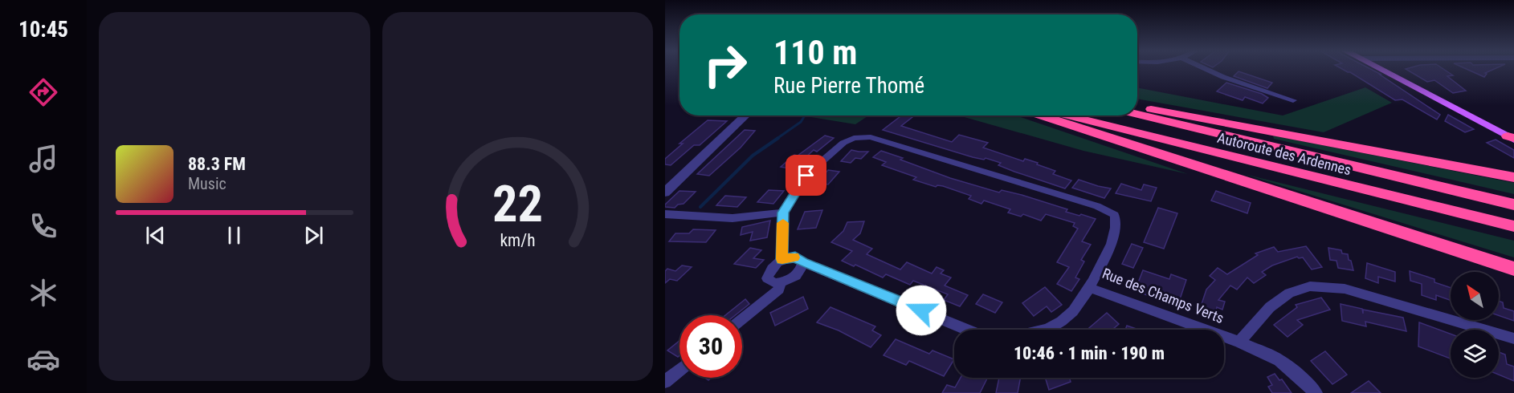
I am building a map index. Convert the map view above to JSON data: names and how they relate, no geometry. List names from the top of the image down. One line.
{"streets":{"highway":["Autoroute des Ardennes"],"street":["Rue des Champs Verts"]},"north":"top left","page":{"tabs":"10:45","turn":["110 m","Rue Pierre Thomé"],"song":["88.3 FM","Music"],"limit":"30","trip":"10:46 · 1 min · 190 m","gauge":["22","km/h"]}}
